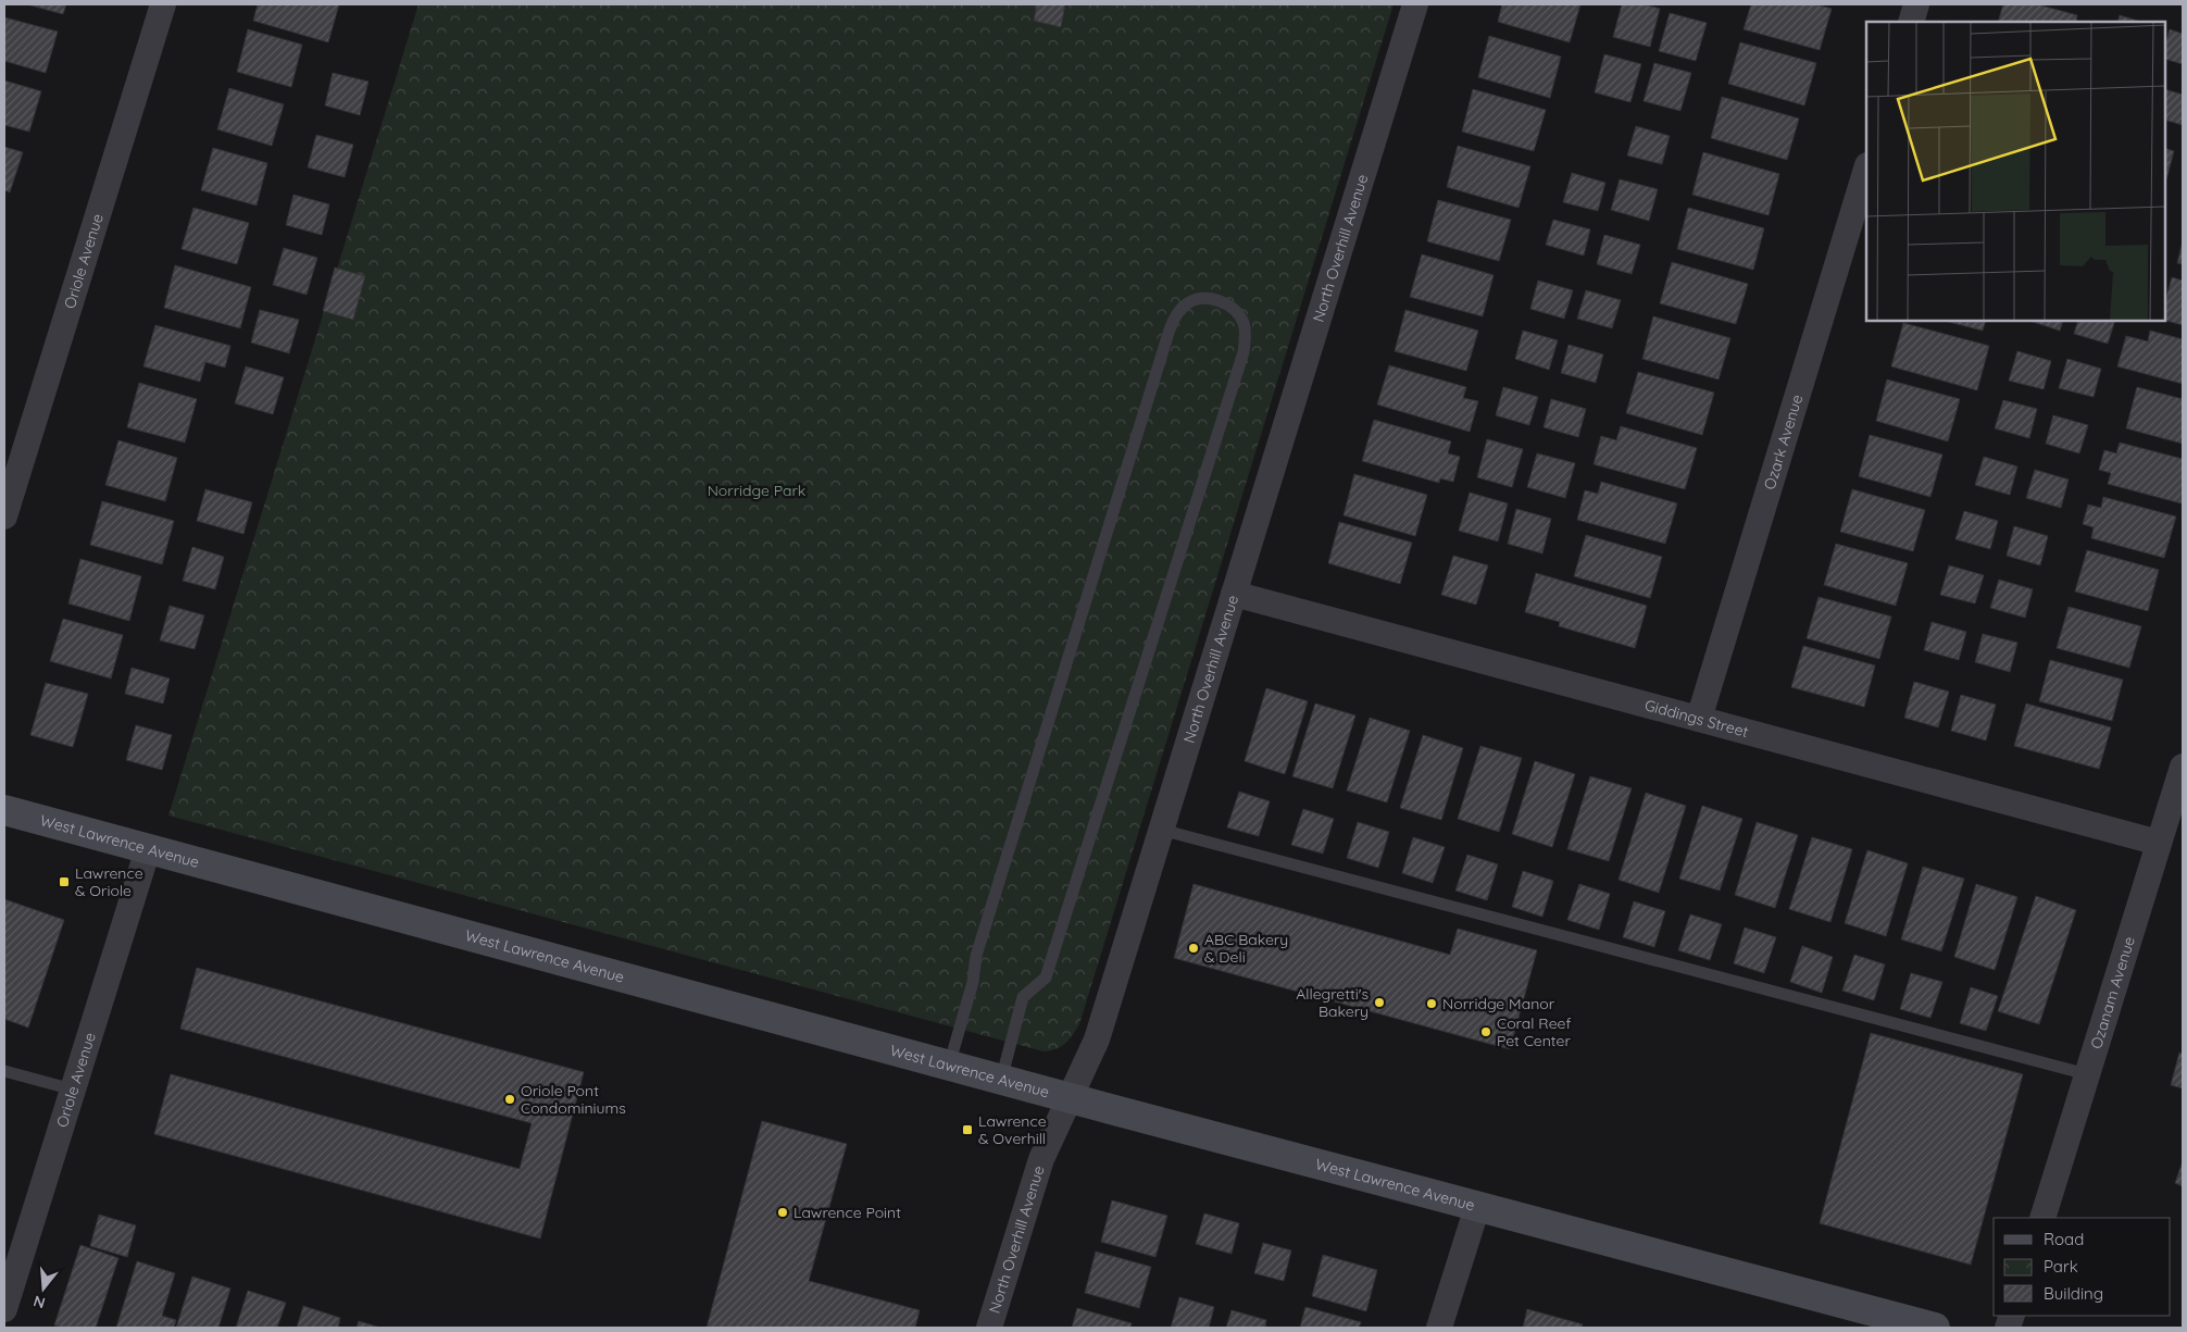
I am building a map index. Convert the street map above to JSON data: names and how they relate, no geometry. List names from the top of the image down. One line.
{"streets":{"main road":["West Lawrence Avenue"],"street":["North Overhill Avenue","Oriole Avenue","Ozark Avenue","Giddings Street","Ozanam Avenue"]},"crossings":[["North Overhill Avenue","Giddings Street"],["North Overhill Avenue","West Lawrence Avenue"],["Oriole Avenue","West Lawrence Avenue"],["Ozark Avenue","Giddings Street"],["Giddings Street","Ozanam Avenue"]],"parks":["Norridge Park"],"places":{"transit":["Lawrence & Oriole","Lawrence & Overhill"],"other":["ABC Bakery & Deli","Allegretti's Bakery","Norridge Manor","Coral Reef Pet Center","Oriole Pont Condominiums","Lawrence Point"]},"legend":["Road","Park","Building"],"north":"bottom"}
